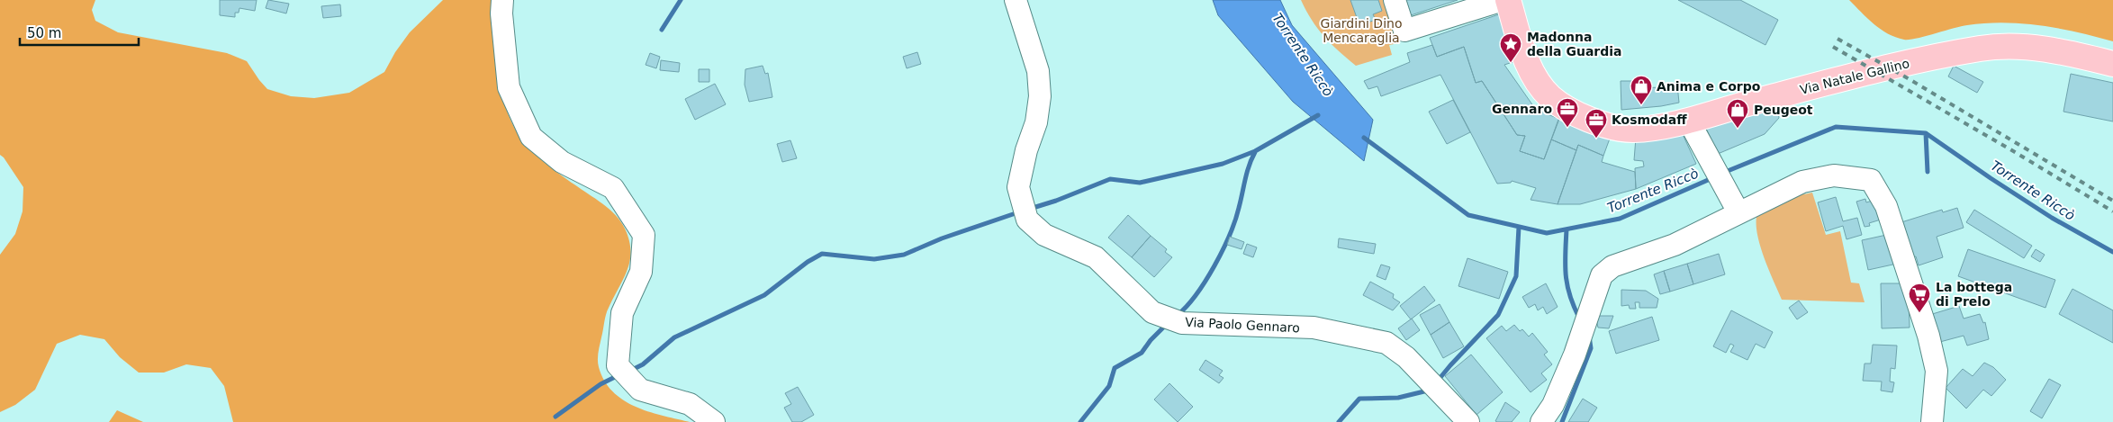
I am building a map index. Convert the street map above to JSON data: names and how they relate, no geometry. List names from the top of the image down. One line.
{"streets":{"main road":["Via Natale Gallino"],"street":["Via Paolo Gennaro"]},"water":["Torrente Riccò"],"parks":["Giardini Dino Mencaraglia"],"places":{"place":["Madonna della Guardia"],"shop":["Anima e Corpo","Peugeot"],"office":["Gennaro","Kosmodaff"],"supermarket":["La bottega di Prelo"]},"scale_bar":"50 m"}
